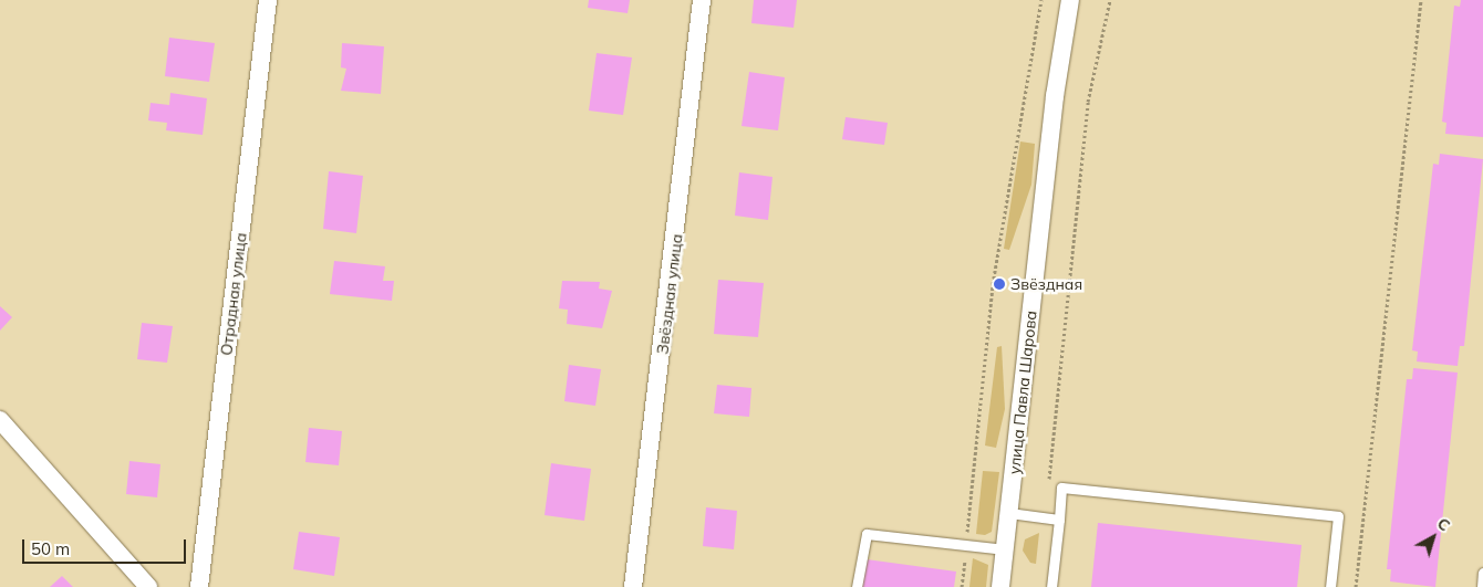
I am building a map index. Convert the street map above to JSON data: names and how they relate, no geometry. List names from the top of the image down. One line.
{"streets":{"street":["Отрадная улица","Звёздная улица","улица Павла Шарова"]},"places":["Звёздная"],"scale_bar":"50 m","north":"top right"}
